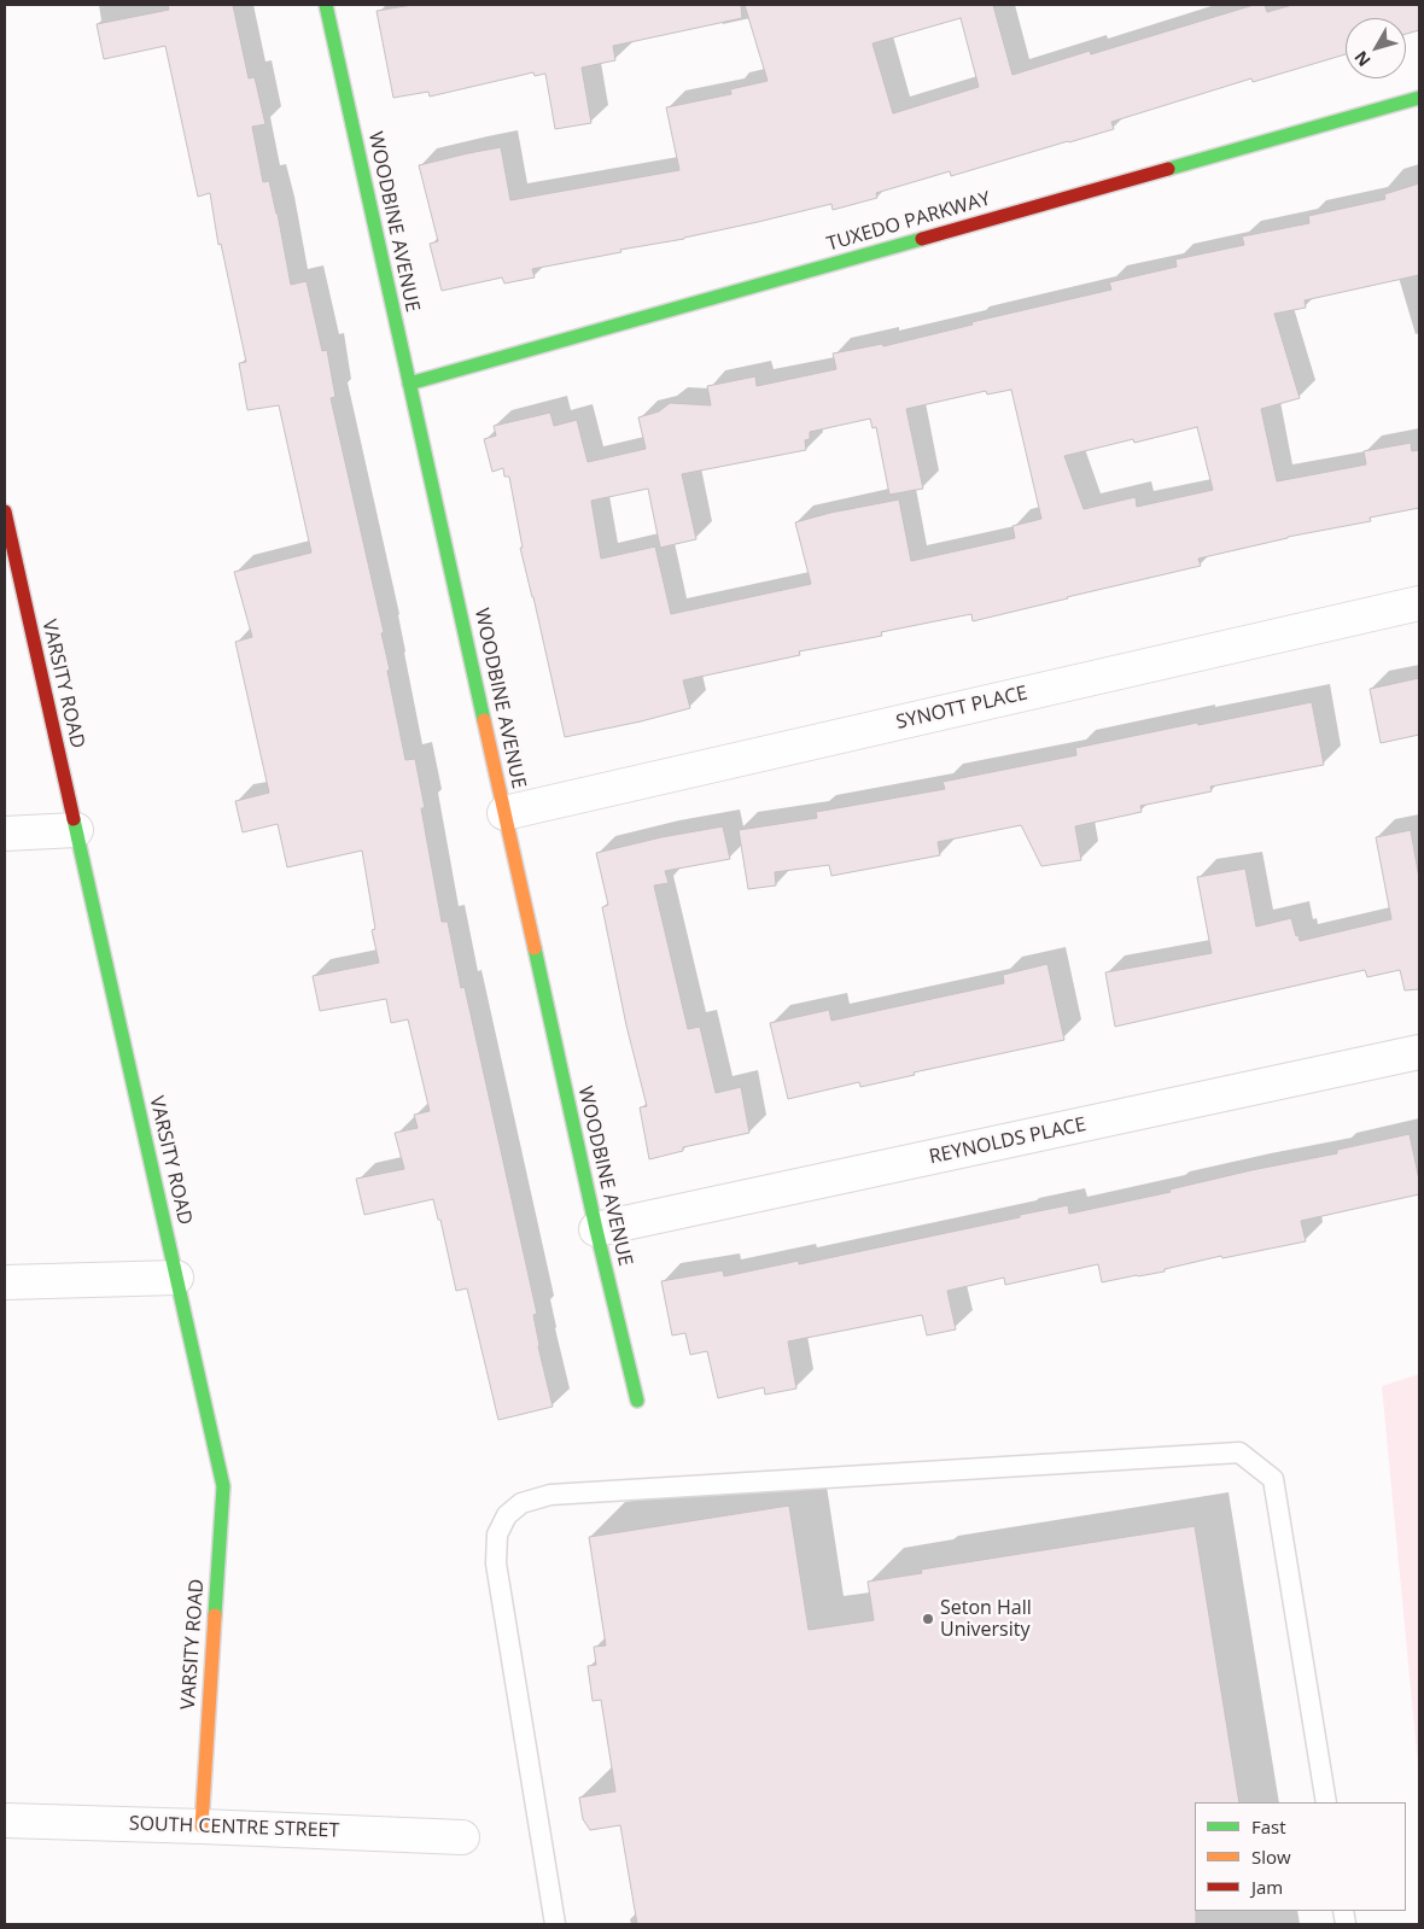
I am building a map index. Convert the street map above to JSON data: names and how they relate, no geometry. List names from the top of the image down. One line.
{"streets":{"street":["WOODBINE AVENUE","TUXEDO PARKWAY","VARSITY ROAD","SYNOTT PLACE","REYNOLDS PLACE","SOUTH CENTRE STREET"]},"crossings":[["WOODBINE AVENUE","TUXEDO PARKWAY"],["WOODBINE AVENUE","SYNOTT PLACE"],["WOODBINE AVENUE","REYNOLDS PLACE"],["VARSITY ROAD","SOUTH CENTRE STREET"]],"places":["Seton Hall University"],"legend":["Fast","Slow","Jam"],"north":"bottom left"}
